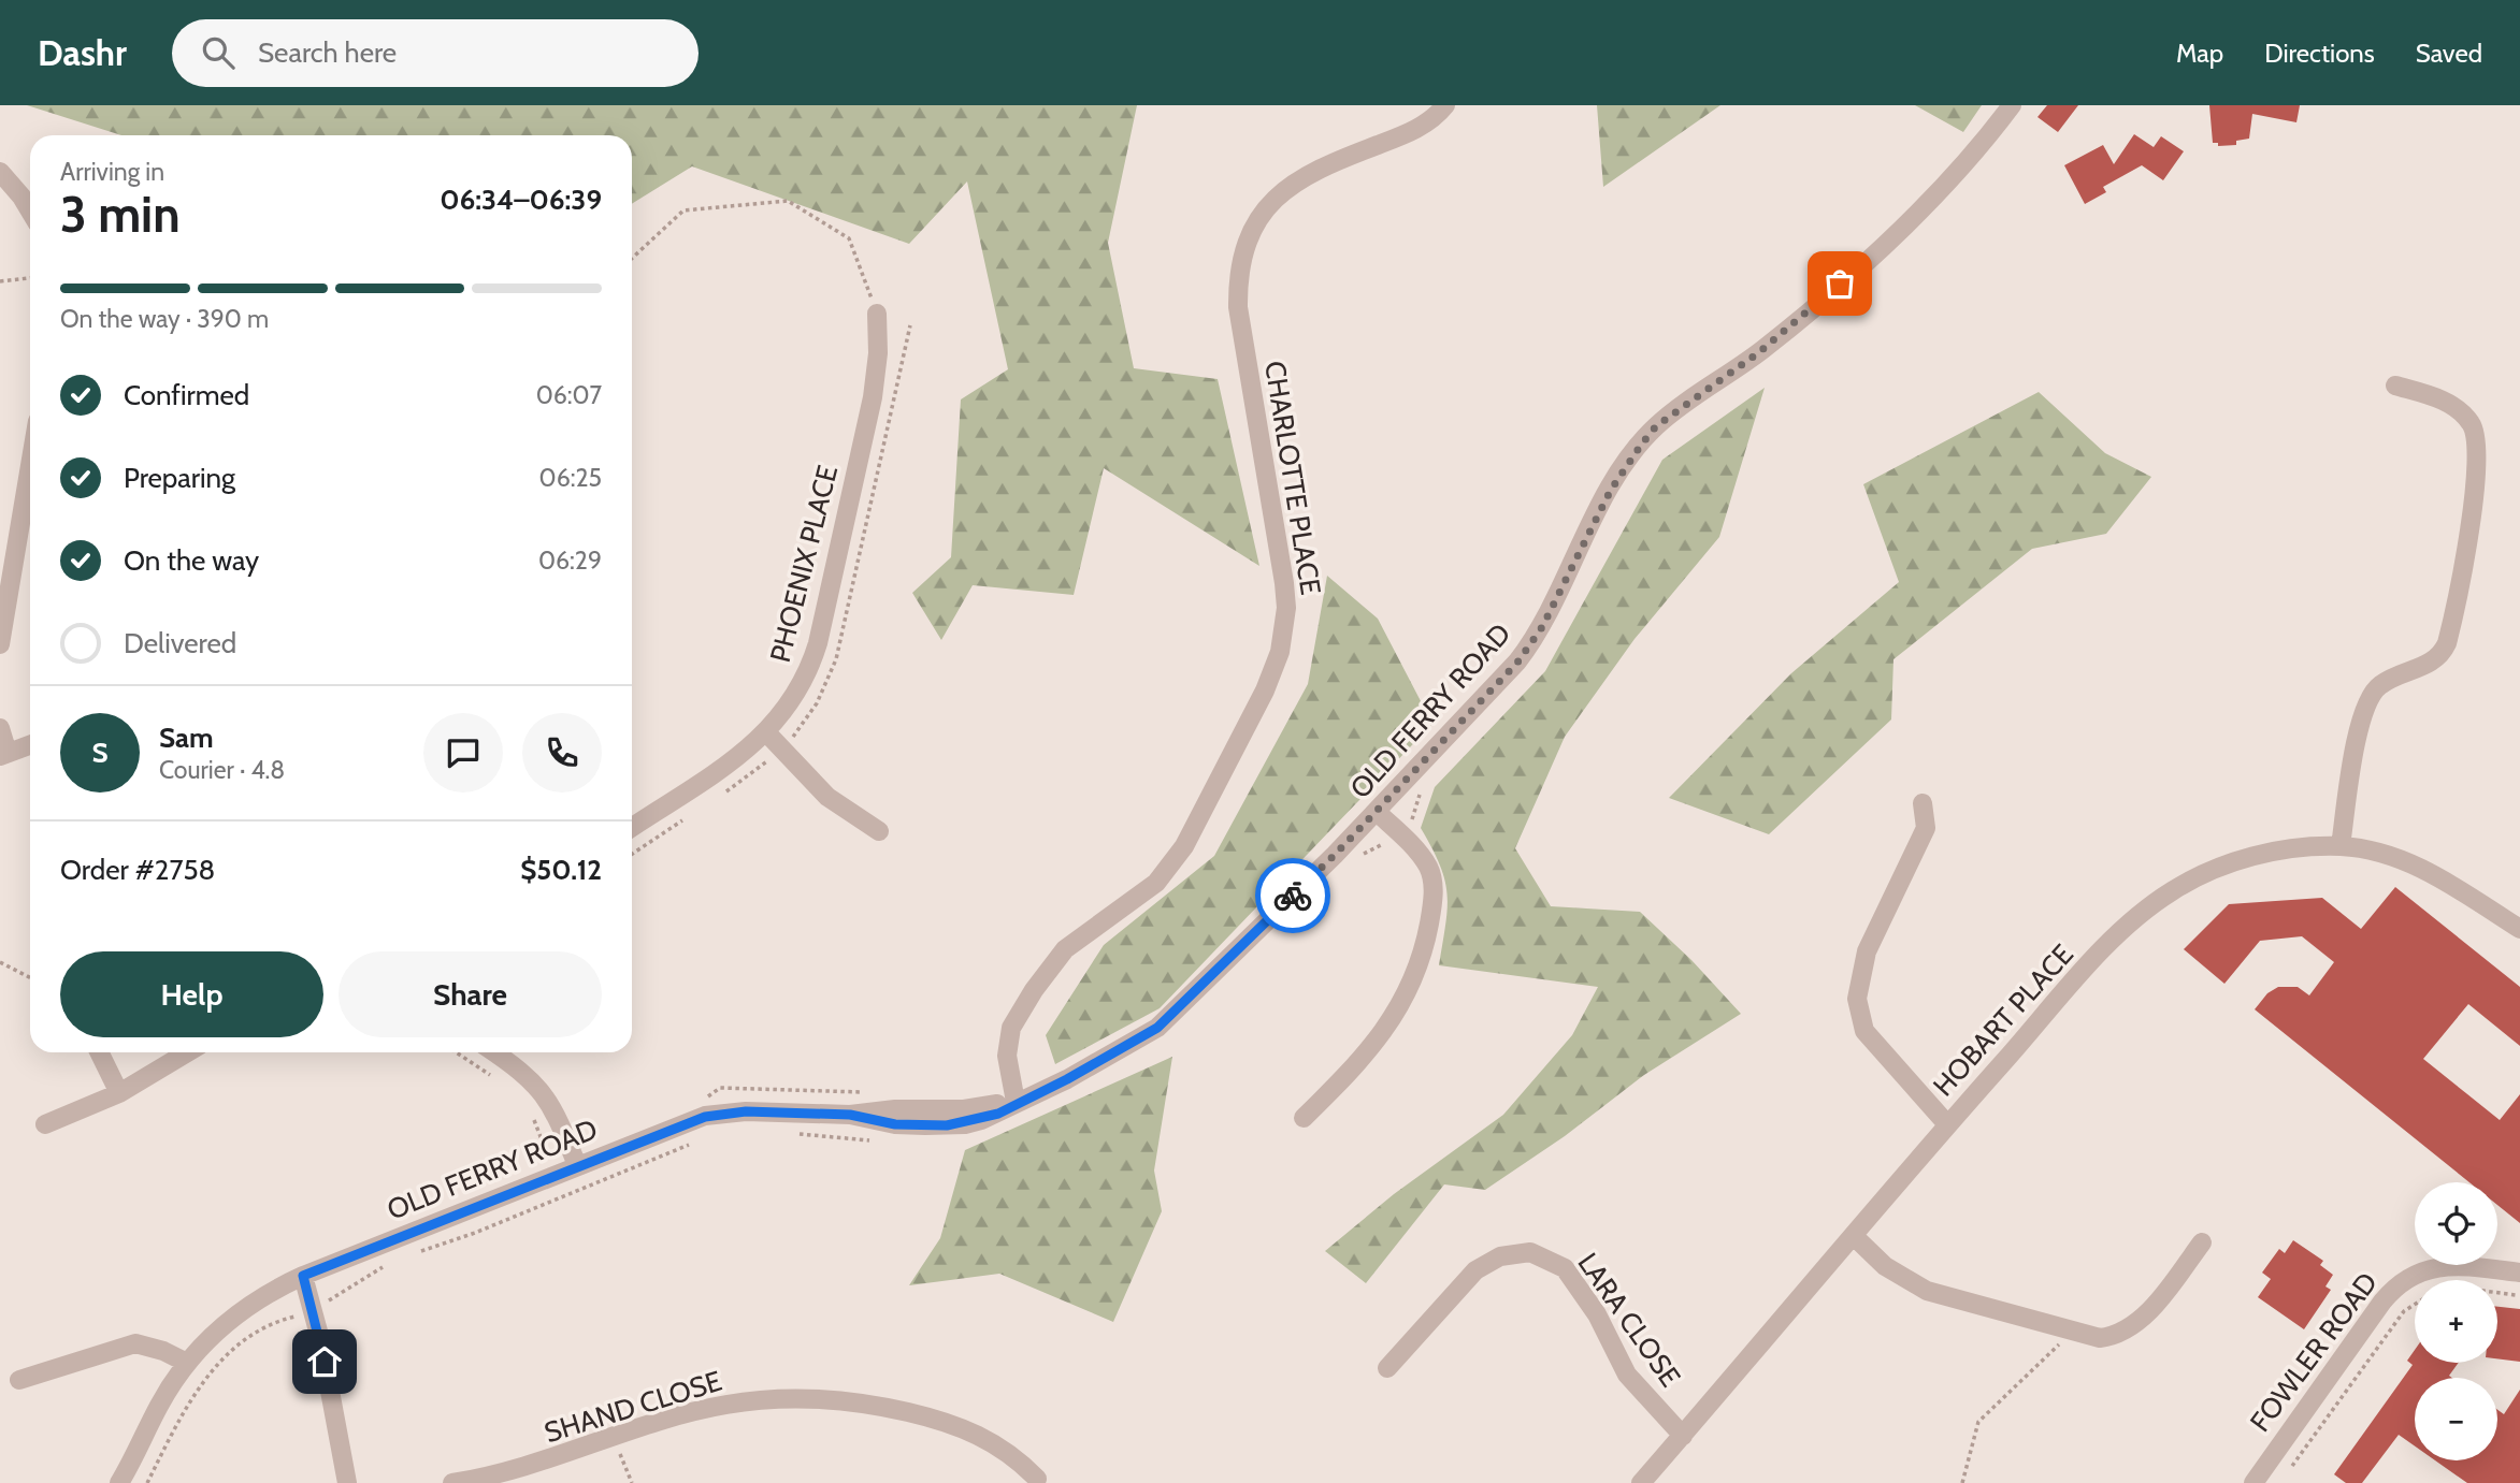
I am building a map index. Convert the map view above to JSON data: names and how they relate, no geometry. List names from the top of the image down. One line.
{"streets":{"street":["CHARLOTTE PLACE","PHOENIX PLACE","OLD FERRY ROAD","HOBART PLACE","LARA CLOSE","FOWLER ROAD","SHAND CLOSE"]},"crossings":[["CHARLOTTE PLACE","OLD FERRY ROAD"],["HOBART PLACE","LARA CLOSE"]],"page":{"header":"Dashr","search":"Search here","nav":["Map","Directions","Saved"],"heading":["3 min","Arriving in","06:34–06:39"],"panel":["Sam","Courier · 4.8","Order #2758","$50.12"],"bar":"On the way · 390 m","list":[["Confirmed","06:07"],["Preparing","06:25"],["On the way","06:29"],"Delivered"],"round":"S","buttons":["Help","Share"],"map_buttons":["+","−"]}}
